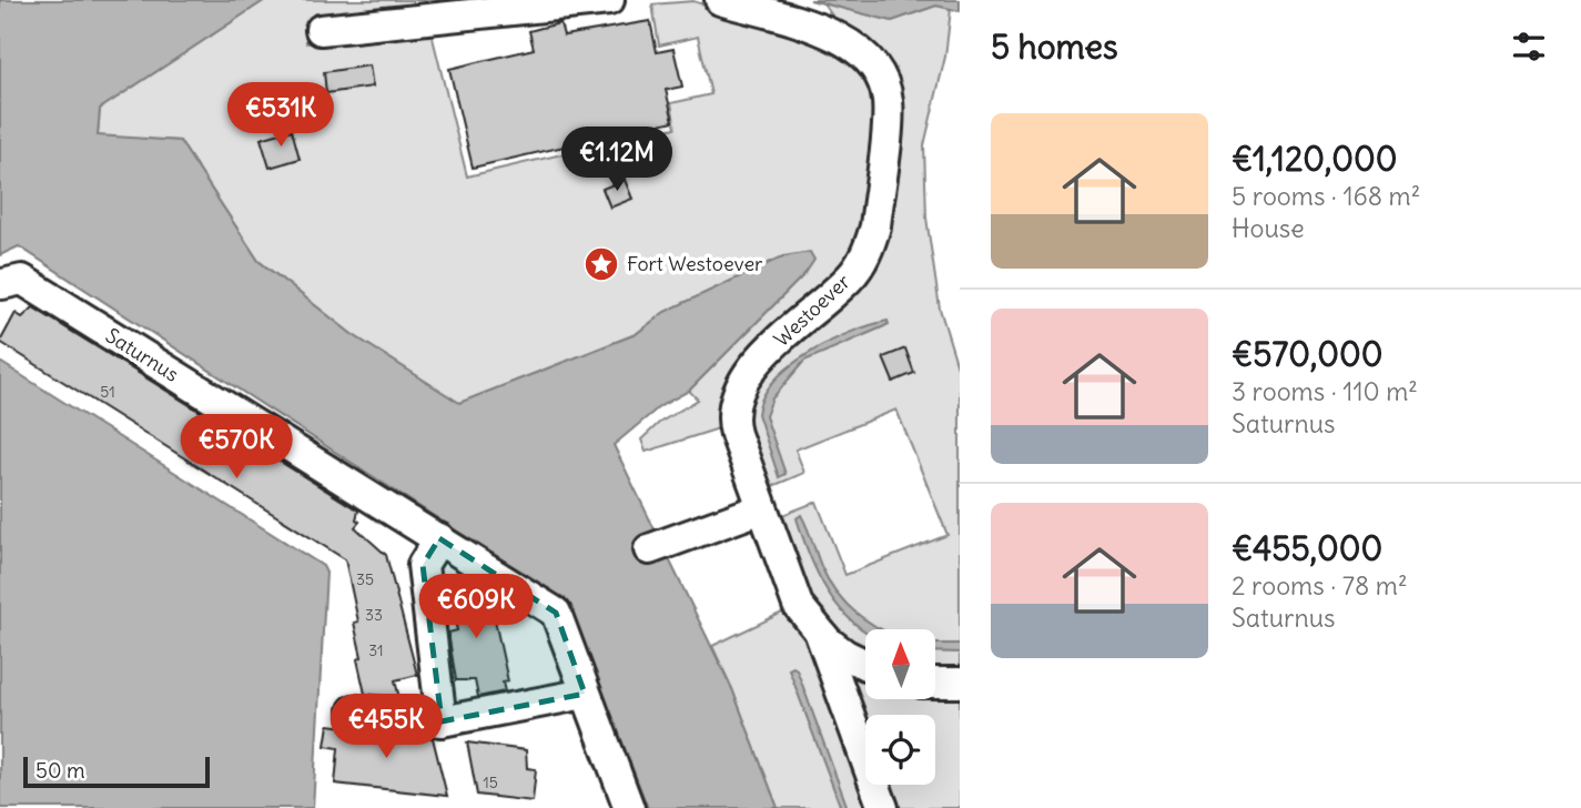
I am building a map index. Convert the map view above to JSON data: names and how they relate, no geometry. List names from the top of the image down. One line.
{"streets":{"street":["Westoever","Saturnus"]},"places":{"place":["Fort Westoever"]},"house_numbers":["51","35","33","31","15"],"scale_bar":"50 m","north":"top","page":{"heading":"5 homes","price":["€531K","€1.12M","€570K","€609K","€455K"],"list":[{"name":"€1,120,000","note":"5 rooms · 168 m² · House"},{"name":"€570,000","note":"3 rooms · 110 m² · Saturnus"},{"name":"€455,000","note":"2 rooms · 78 m² · Saturnus"}],"scale":"50 m"}}
